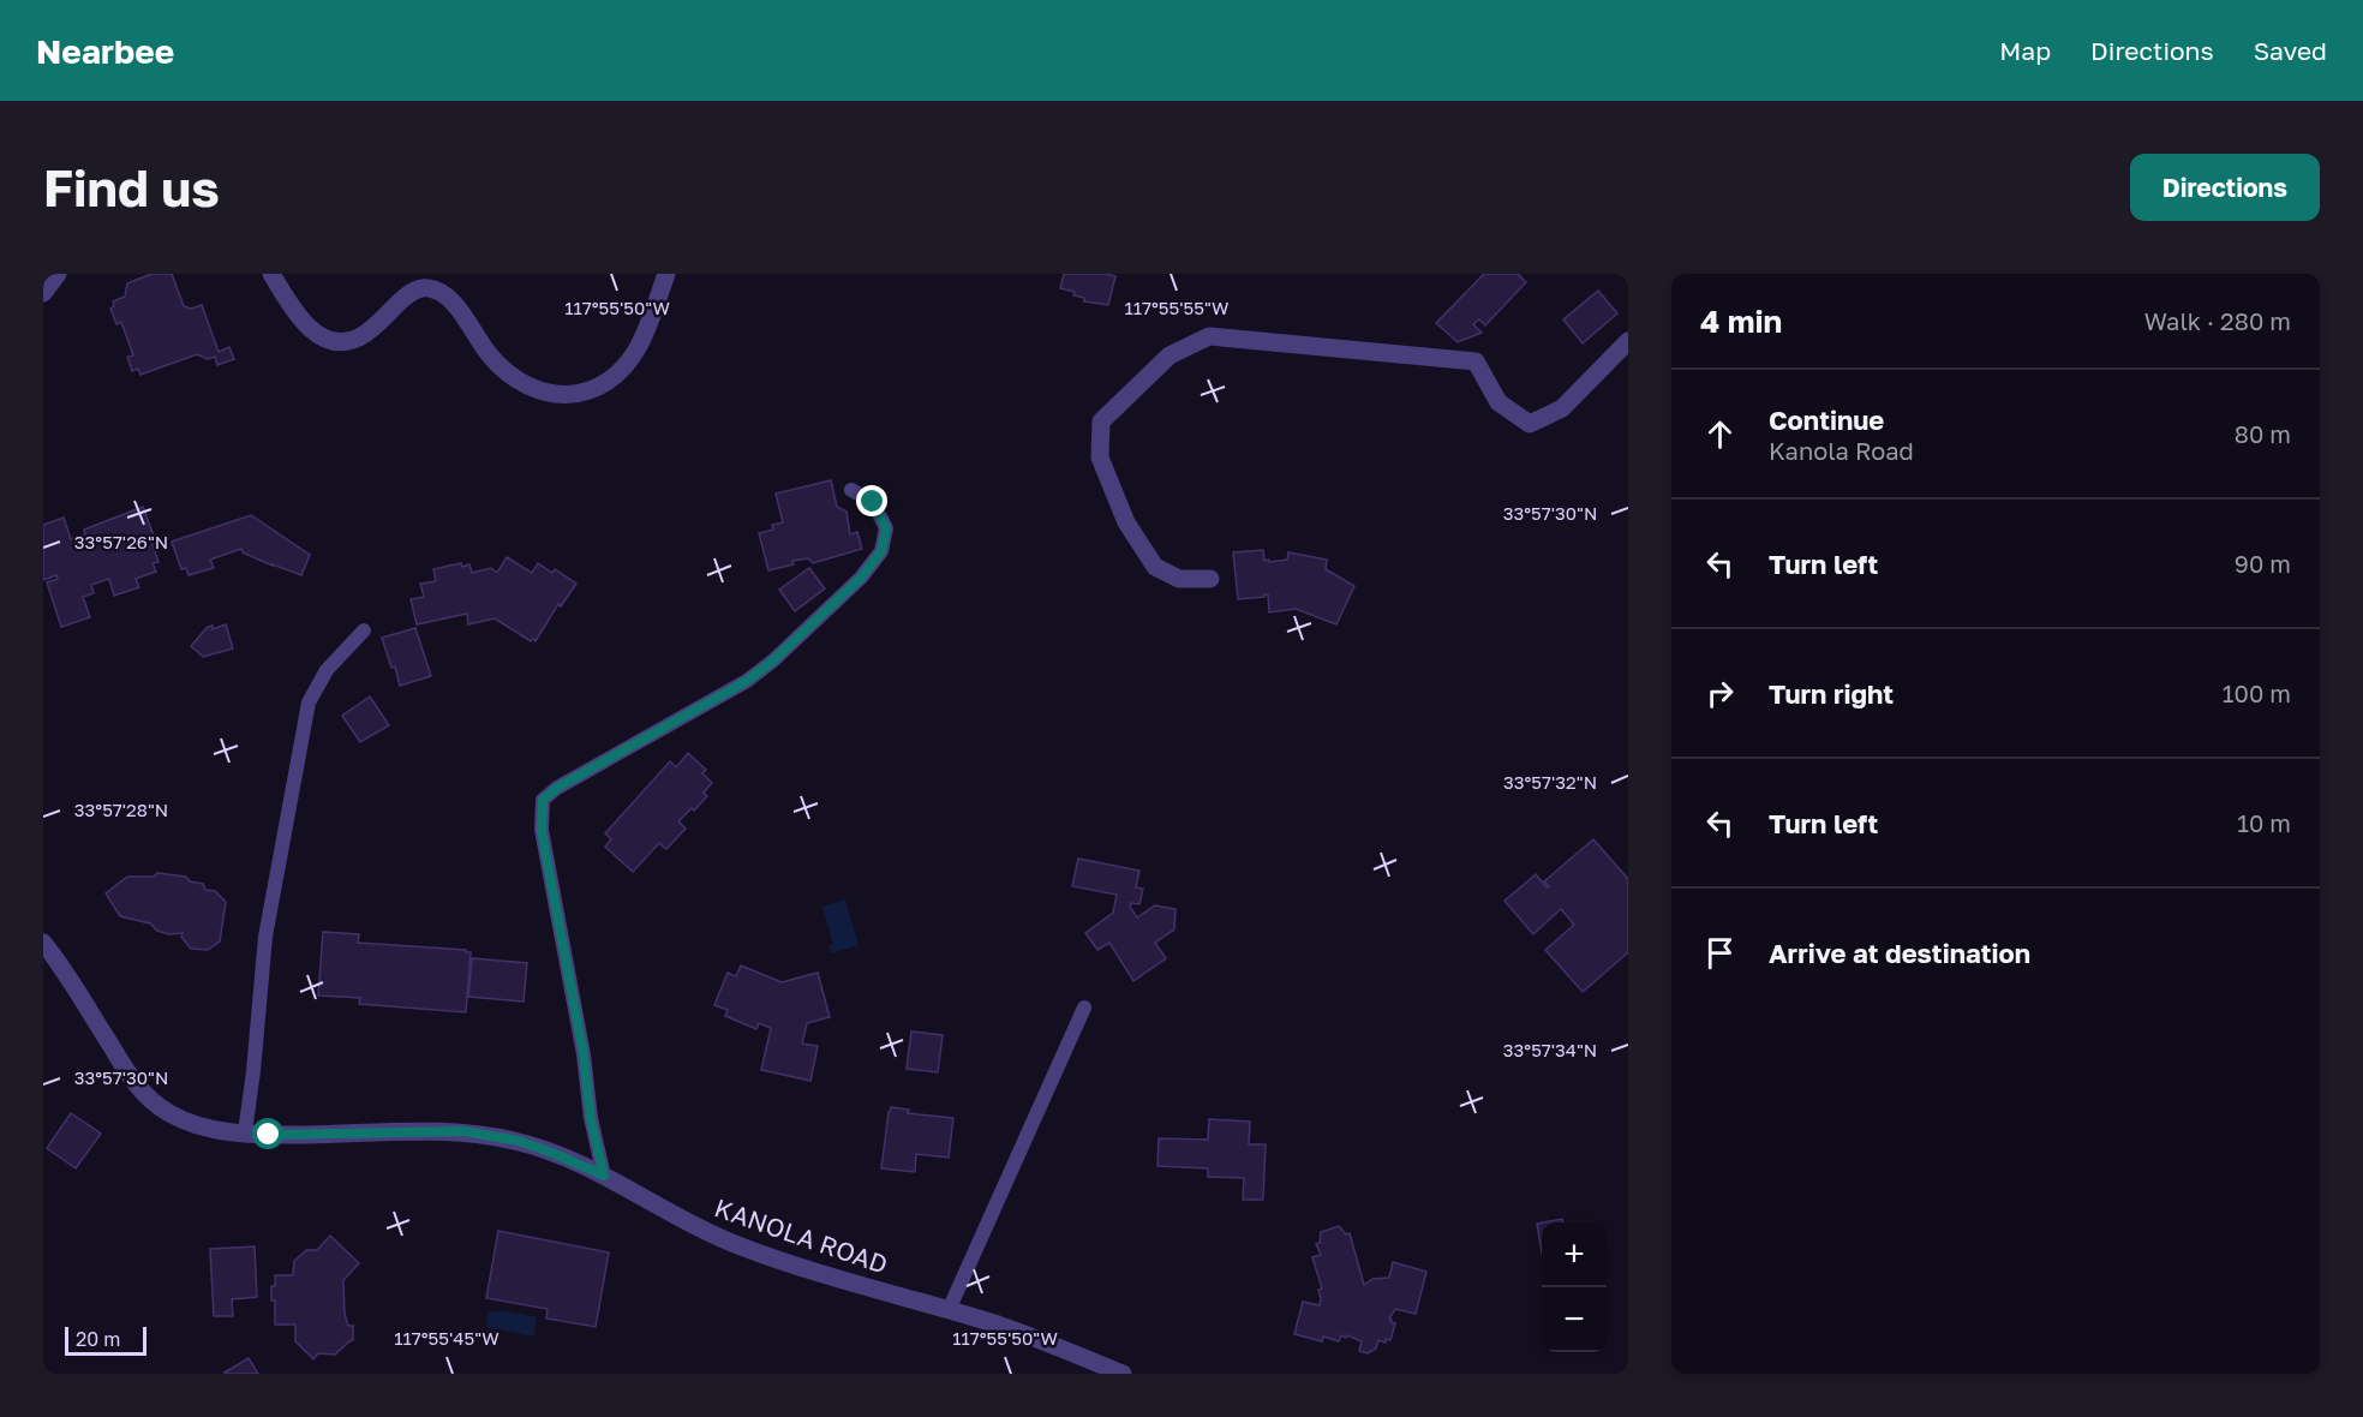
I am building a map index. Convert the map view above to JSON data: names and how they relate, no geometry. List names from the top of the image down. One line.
{"streets":{"street":["KANOLA ROAD"]},"scale_bar":"20 m","page":{"header":"Nearbee","nav":["Map","Directions","Saved"],"buttons":"Directions","title":"Find us","heading":["4 min","Walk · 280 m"],"list":[["Continue","Kanola Road","80 m"],["Turn left","90 m"],["Turn right","100 m"],["Turn left","10 m"],"Arrive at destination"],"map_buttons":["+","−"],"scale":"20 m"},"coordinates":["117°55'50\"W","117°55'55\"W","33°57'30\"N","33°57'26\"N","33°57'32\"N","33°57'28\"N","33°57'34\"N","117°55'45\"W"]}
